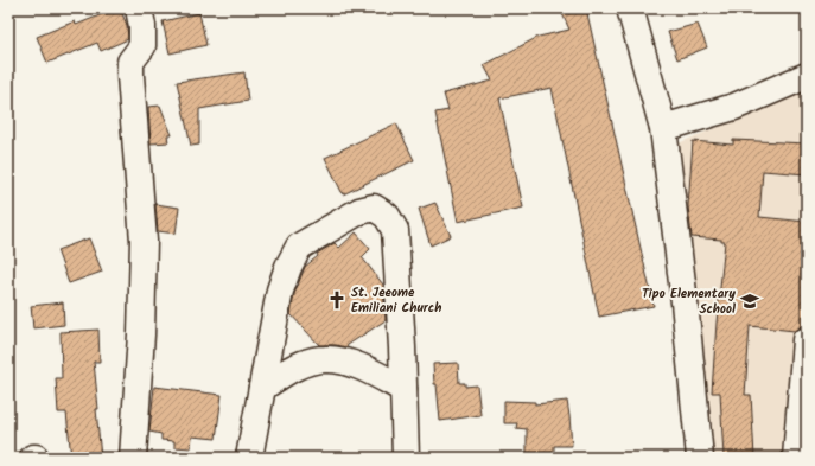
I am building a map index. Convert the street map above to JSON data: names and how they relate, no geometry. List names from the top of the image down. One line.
{"places":{"church":["St. Jeeome Emiliani Church"],"school or university":["Tipo Elementary School"]}}
